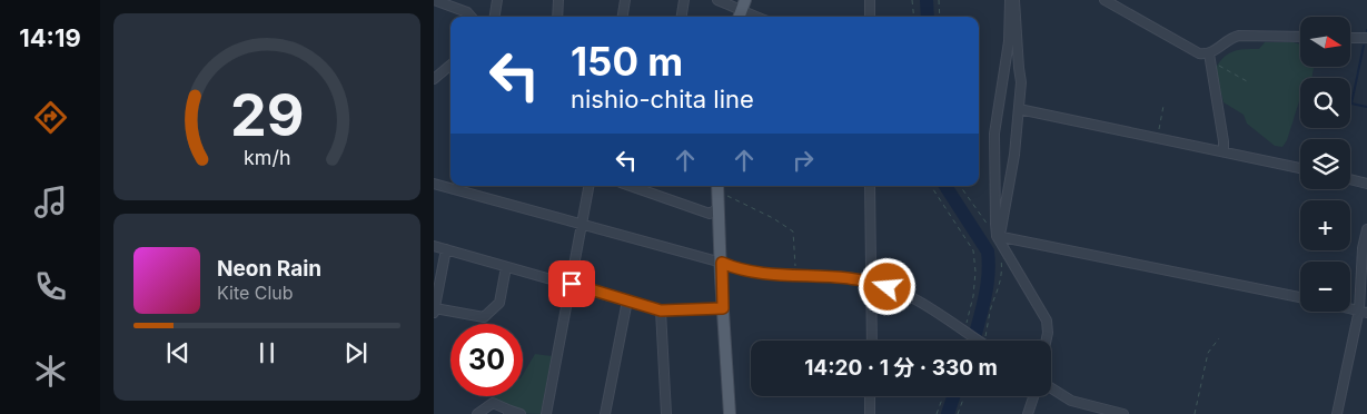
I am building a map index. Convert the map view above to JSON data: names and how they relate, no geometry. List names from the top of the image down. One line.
{"north":"right","page":{"tabs":"14:19","map_buttons":["+","−"],"turn":["150 m","nishio-chita line"],"song":["Neon Rain","Kite Club"],"limit":"30","trip":"14:20 · 1 分 · 330 m","gauge":["29","km/h"]}}
